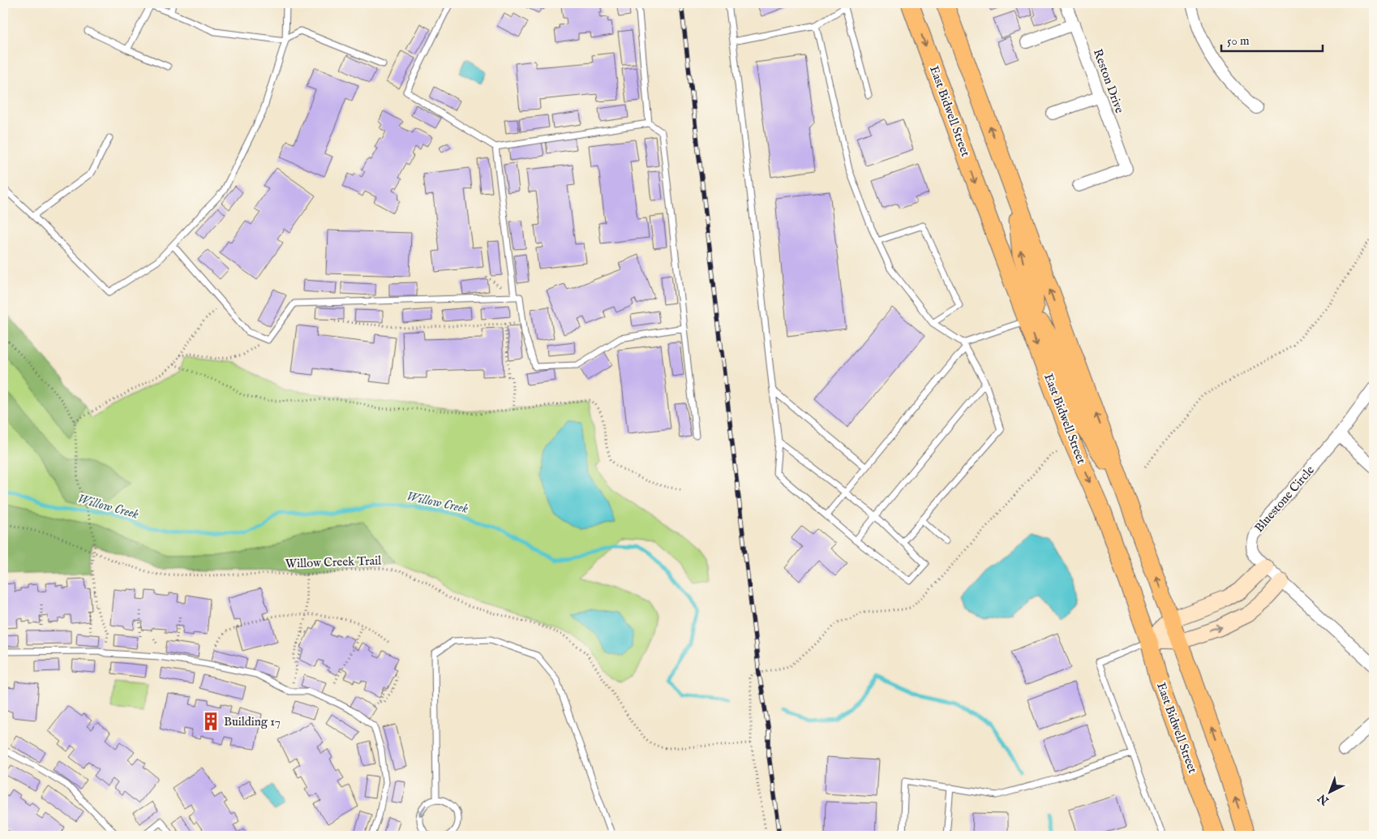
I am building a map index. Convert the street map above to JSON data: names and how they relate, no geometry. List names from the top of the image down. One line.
{"streets":{"main road":["East Bidwell Street"],"street":["Reston Drive","Bluestone Circle"],"path":["Willow Creek Trail"]},"water":["Willow Creek"],"places":{"building":["Building 17"]},"scale_bar":"50 m","north":"bottom left"}
